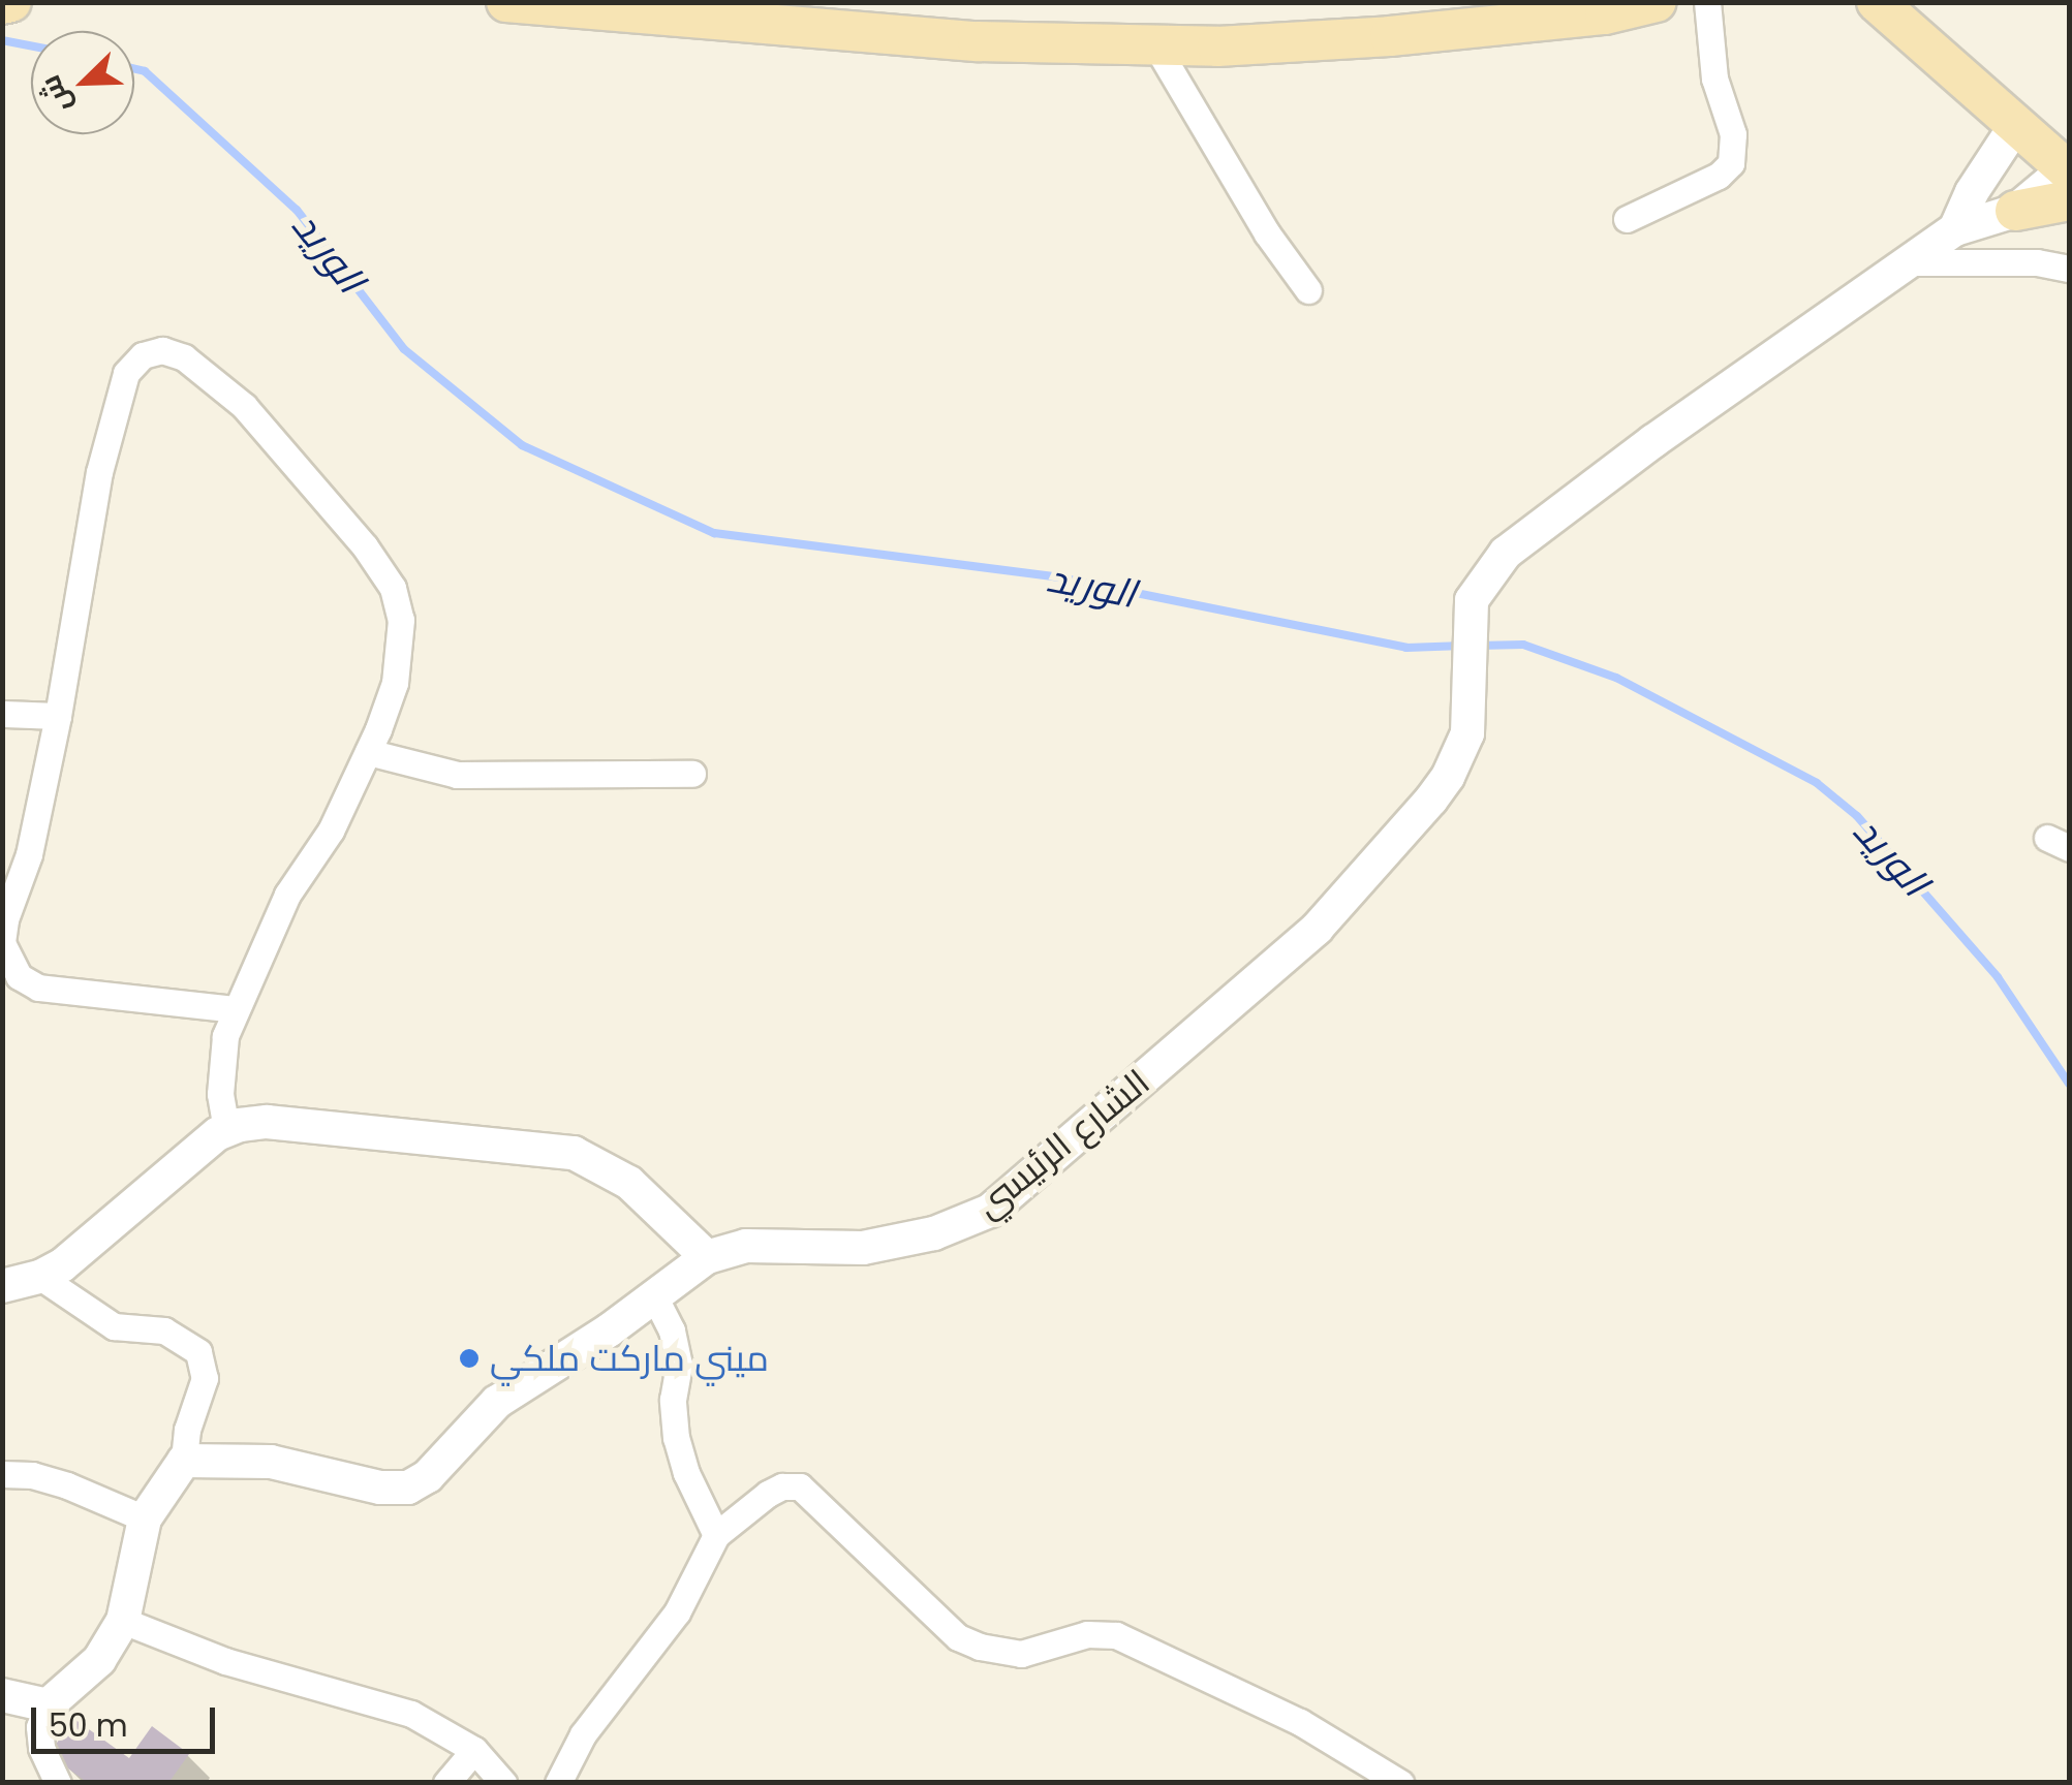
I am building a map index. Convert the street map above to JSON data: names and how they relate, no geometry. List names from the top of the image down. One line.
{"streets":{"street":["الشارع الرئيسي"]},"water":["الوريد"],"places":["ميني ماركت ملكي"],"scale_bar":"50 m","north":"bottom left"}
